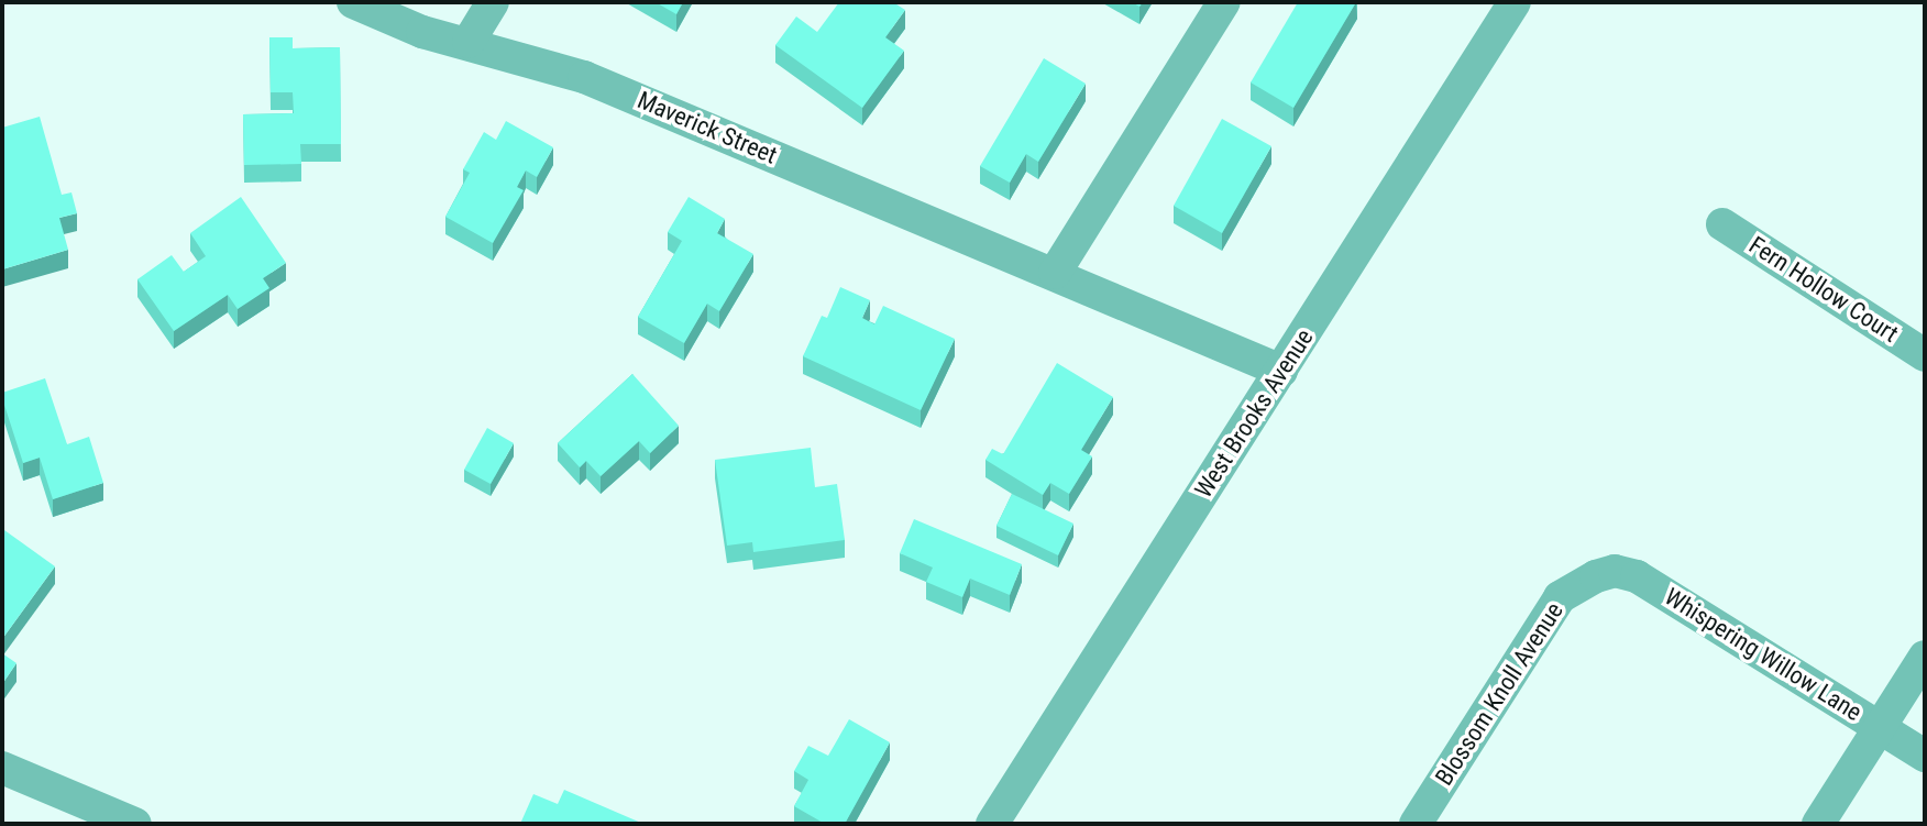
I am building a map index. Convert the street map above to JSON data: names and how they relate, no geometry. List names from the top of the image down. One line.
{"streets":{"street":["Maverick Street","Fern Hollow Court","West Brooks Avenue","Whispering Willow Lane","Blossom Knoll Avenue"]},"crossings":[["Maverick Street","West Brooks Avenue"],["Whispering Willow Lane","Blossom Knoll Avenue"]]}
